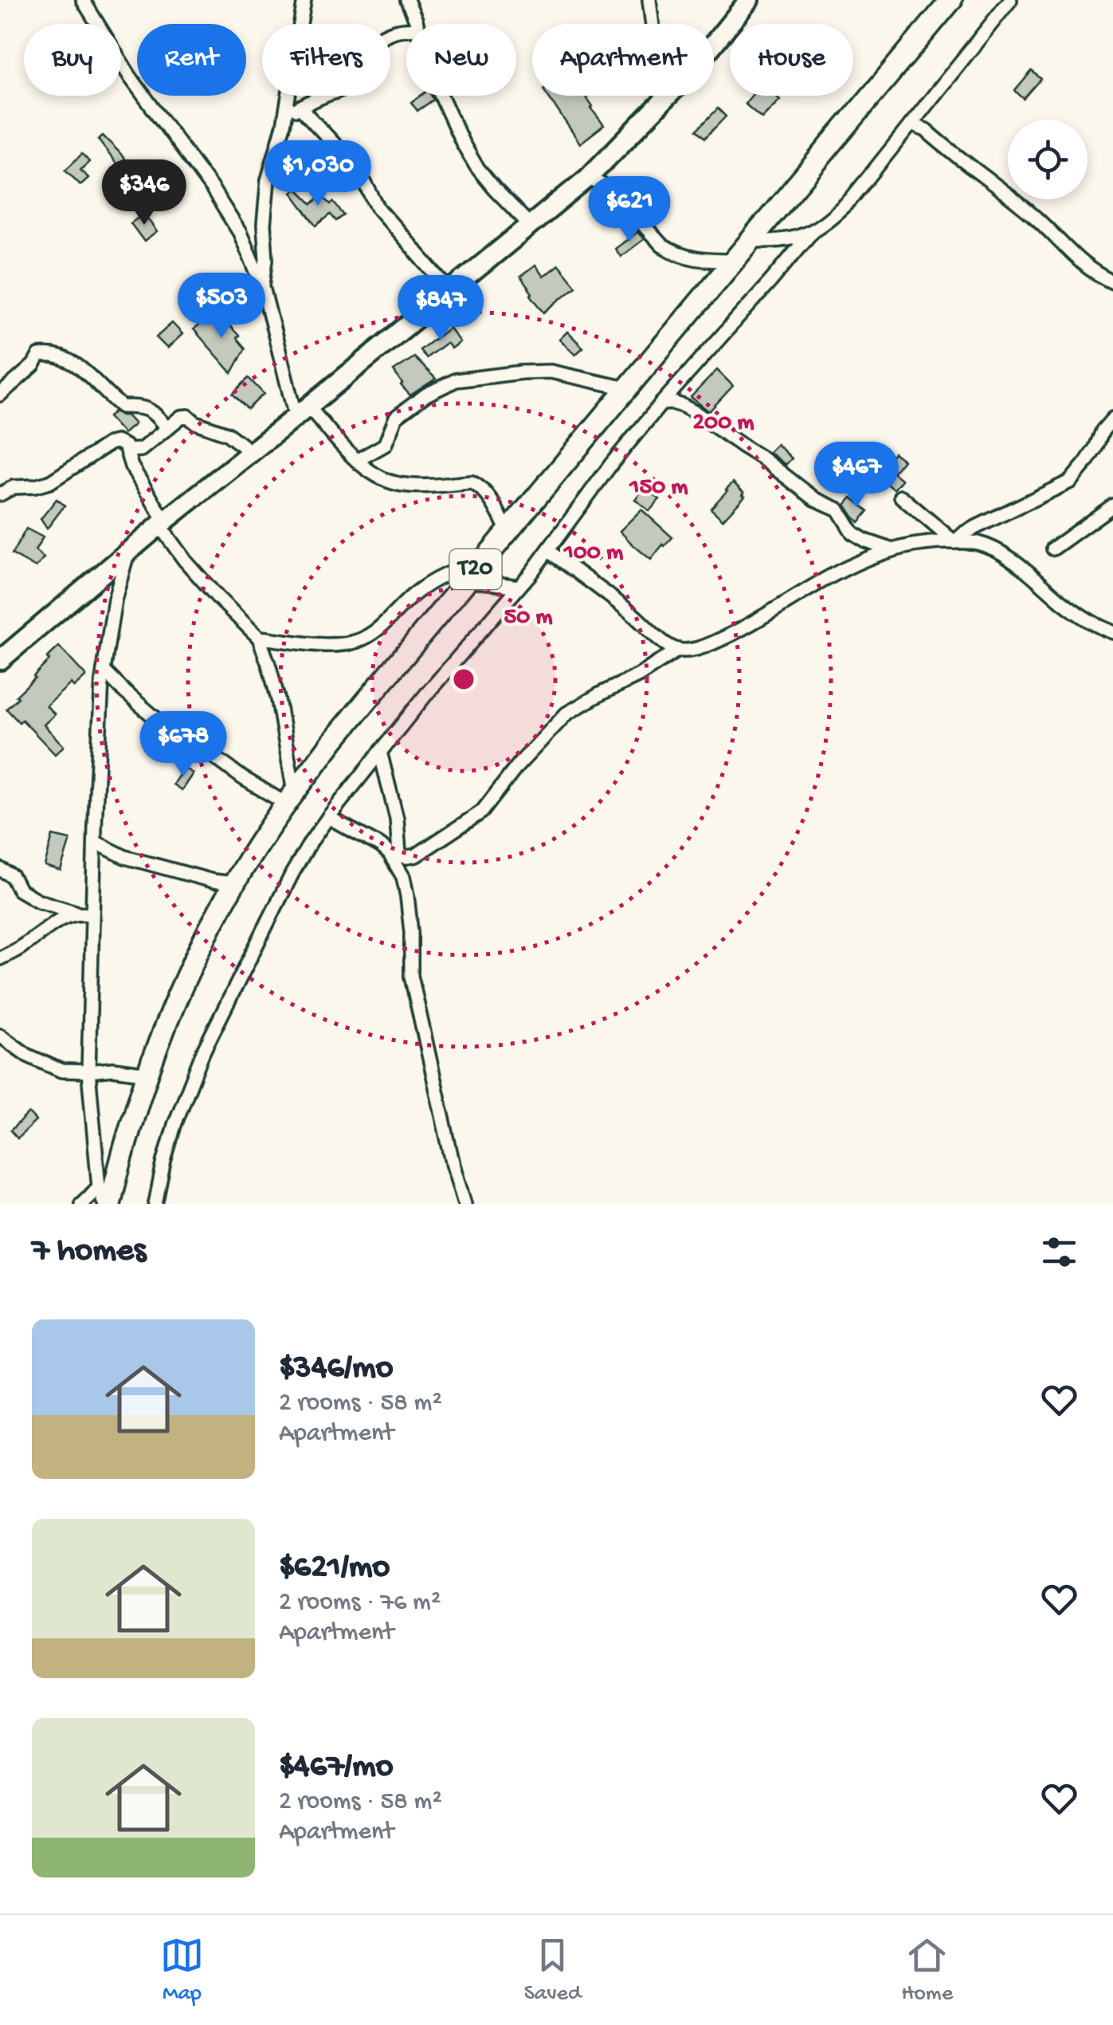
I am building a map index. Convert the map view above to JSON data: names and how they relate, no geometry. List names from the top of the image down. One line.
{"streets":{"main road":["T20"]},"page":{"chip":["Buy","Rent","Filters","New","Apartment","House"],"price":["$1,030","$346","$621","$503","$847","$467","$678"],"heading":"7 homes","list":[{"name":"$346/mo","note":"2 rooms · 58 m² · Apartment"},{"name":"$621/mo","note":"2 rooms · 76 m² · Apartment"},{"name":"$467/mo","note":"2 rooms · 58 m² · Apartment"}],"tabs":["Map","Saved","Home"]},"rings":["200 m","150 m","100 m","50 m"]}
